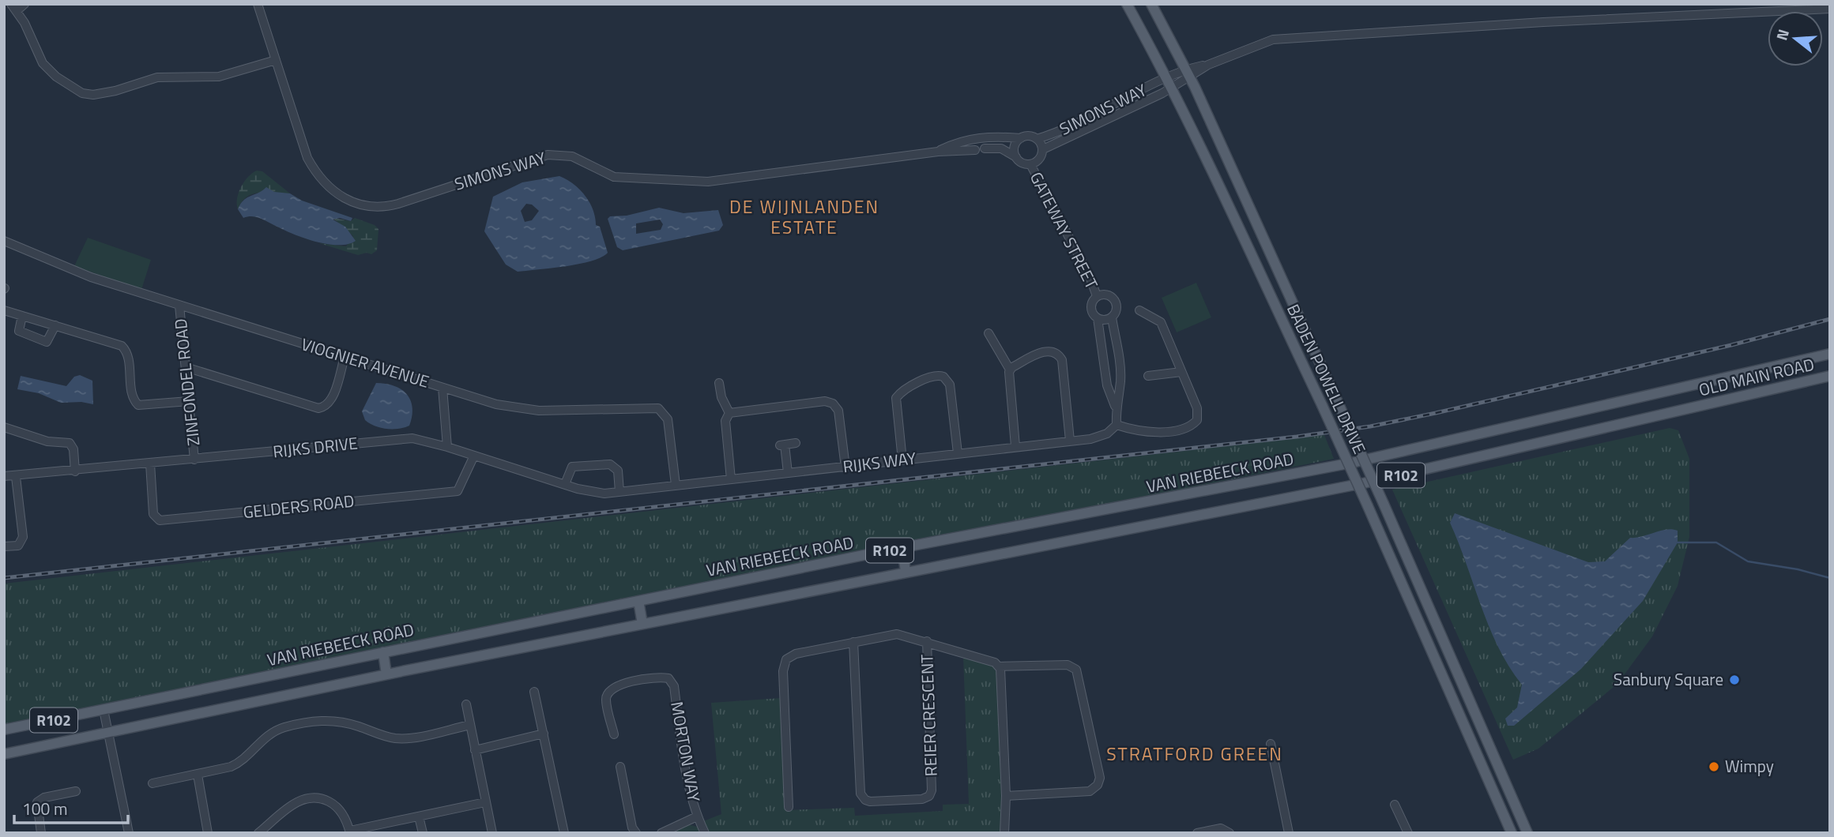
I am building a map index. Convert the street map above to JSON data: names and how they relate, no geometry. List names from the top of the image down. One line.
{"streets":{"main road":["OLD MAIN ROAD","BADEN POWELL DRIVE","VAN RIEBEECK ROAD","R102"],"street":["SIMONS WAY","GATEWAY STREET","VIOGNIER AVENUE","ZINFONDEL ROAD","RIJKS DRIVE","RIJKS WAY","GELDERS ROAD","REIER CRESCENT","MORTON WAY"]},"crossings":[["SIMONS WAY","GATEWAY STREET"],["SIMONS WAY","BADEN POWELL DRIVE"],["VIOGNIER AVENUE","ZINFONDEL ROAD"],["VIOGNIER AVENUE","RIJKS WAY"],["OLD MAIN ROAD","VAN RIEBEECK ROAD"],["OLD MAIN ROAD","R102"],["ZINFONDEL ROAD","RIJKS DRIVE"],["RIJKS DRIVE","RIJKS WAY"],["RIJKS DRIVE","GELDERS ROAD"]],"districts":["DE WIJNLANDEN ESTATE","STRATFORD GREEN"],"places":["Sanbury Square","Wimpy"],"scale_bar":"100 m","north":"left"}
